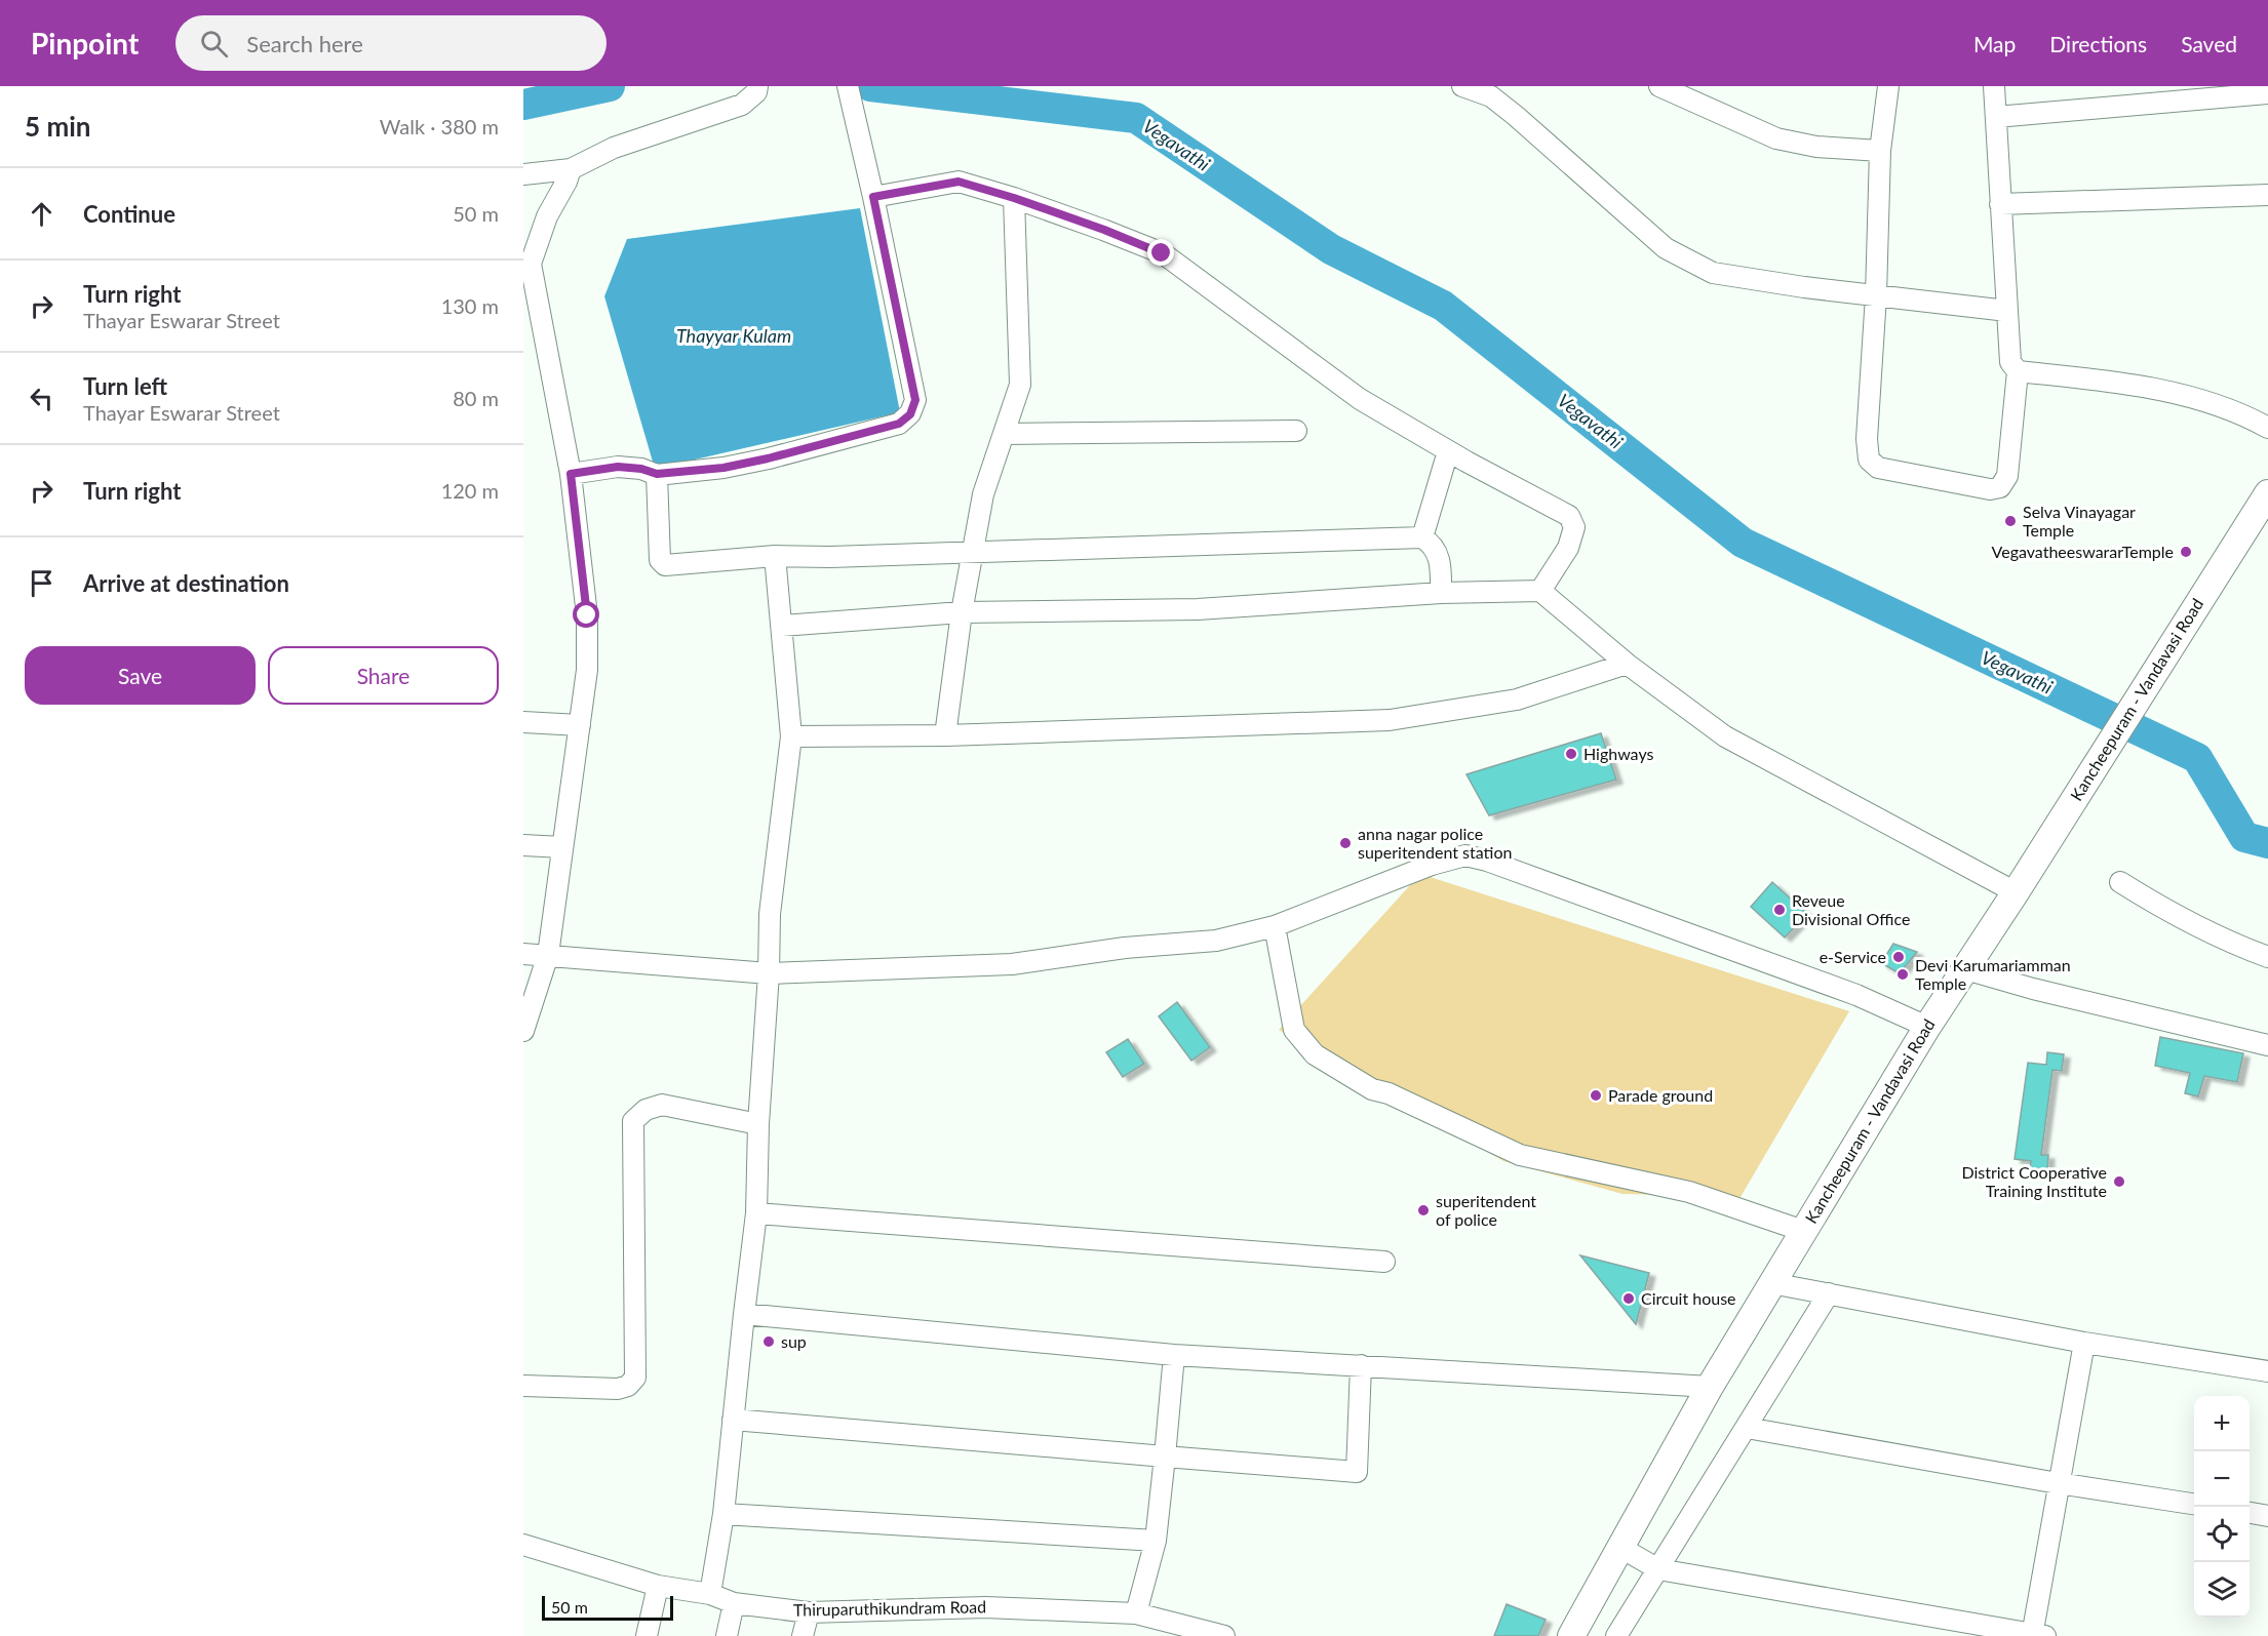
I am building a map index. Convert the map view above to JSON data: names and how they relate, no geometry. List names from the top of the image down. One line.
{"streets":{"main road":["Kancheepuram - Vandavasi Road"],"street":["Thiruparuthikundram Road"]},"water":["Vegavathi","Thayyar Kulam"],"places":["Selva Vinayagar Temple","VegavatheeswararTemple","Highways","anna nagar police superitendent station","Reveue Divisional Office","e-Service","Devi Karumariamman Temple","Parade ground","District Cooperative Training Institute","superitendent of police","Circuit house","sup"],"scale_bar":"50 m","page":{"header":"Pinpoint","search":"Search here","nav":["Map","Directions","Saved"],"heading":["5 min","Walk · 380 m"],"list":[["Continue","50 m"],["Turn right","Thayar Eswarar Street","130 m"],["Turn left","Thayar Eswarar Street","80 m"],["Turn right","120 m"],"Arrive at destination"],"buttons":["Save","Share"],"map_buttons":["+","−"],"scale":"50 m"}}
